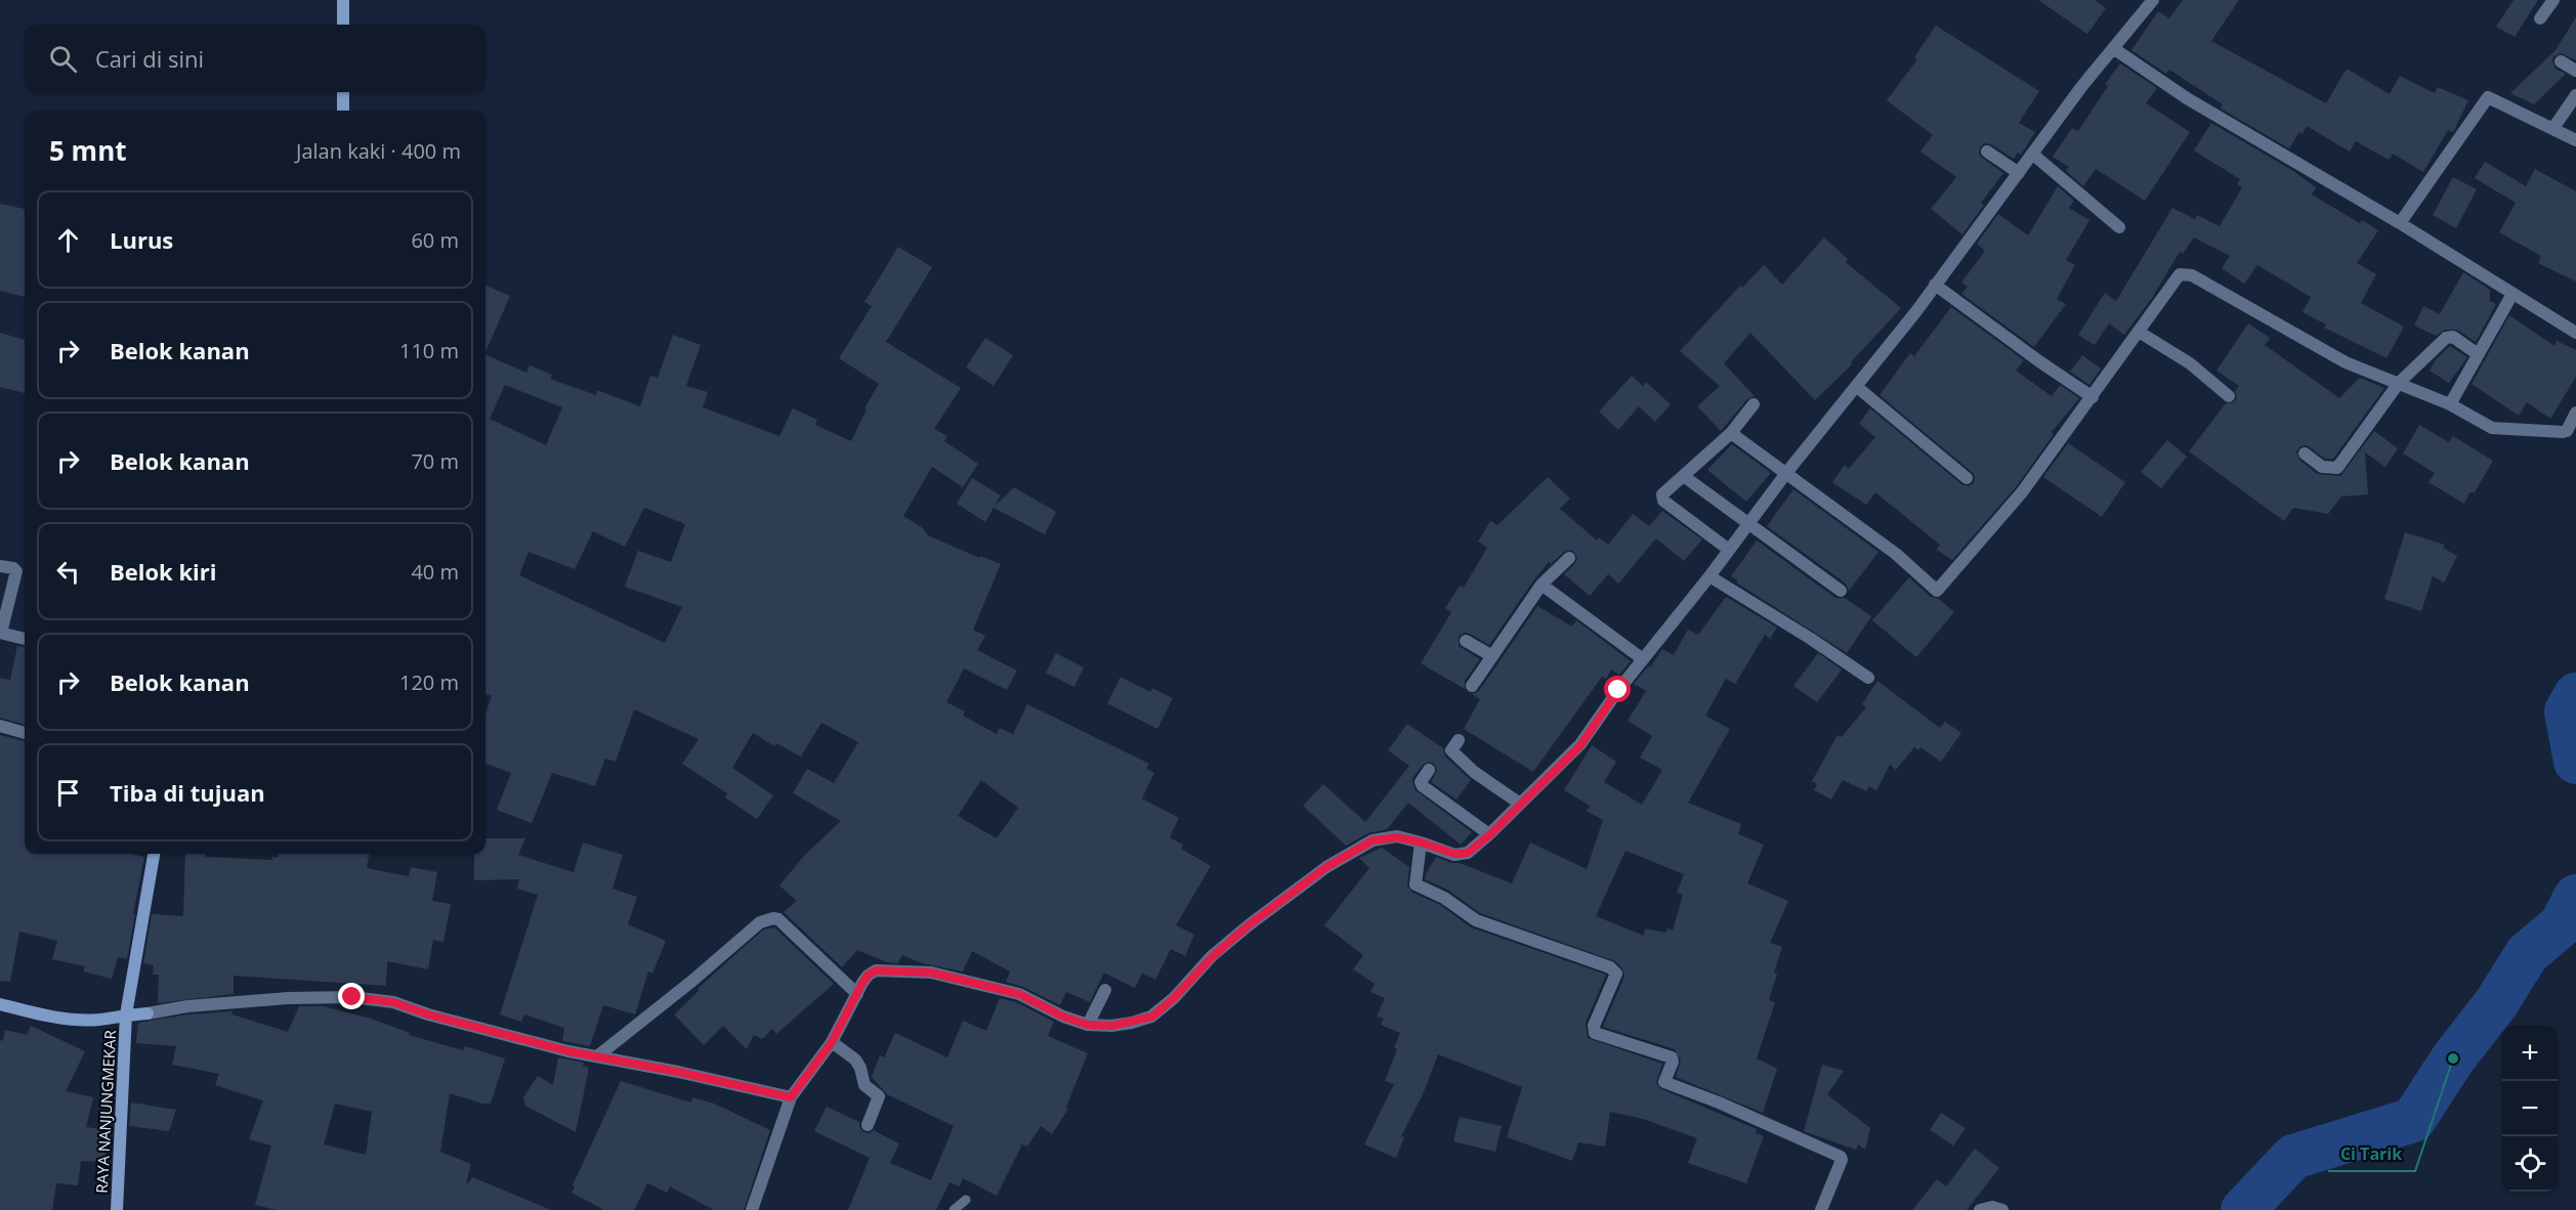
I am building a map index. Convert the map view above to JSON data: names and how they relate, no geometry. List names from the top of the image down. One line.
{"streets":{"main road":["RAYA NANJUNGMEKAR"]},"places":["Ci Tarik"],"page":{"search":"Cari di sini","heading":["5 mnt","Jalan kaki · 400 m"],"list":[["Lurus","60 m"],["Belok kanan","110 m"],["Belok kanan","70 m"],["Belok kiri","40 m"],["Belok kanan","120 m"],"Tiba di tujuan"],"map_buttons":["+","−"]}}
